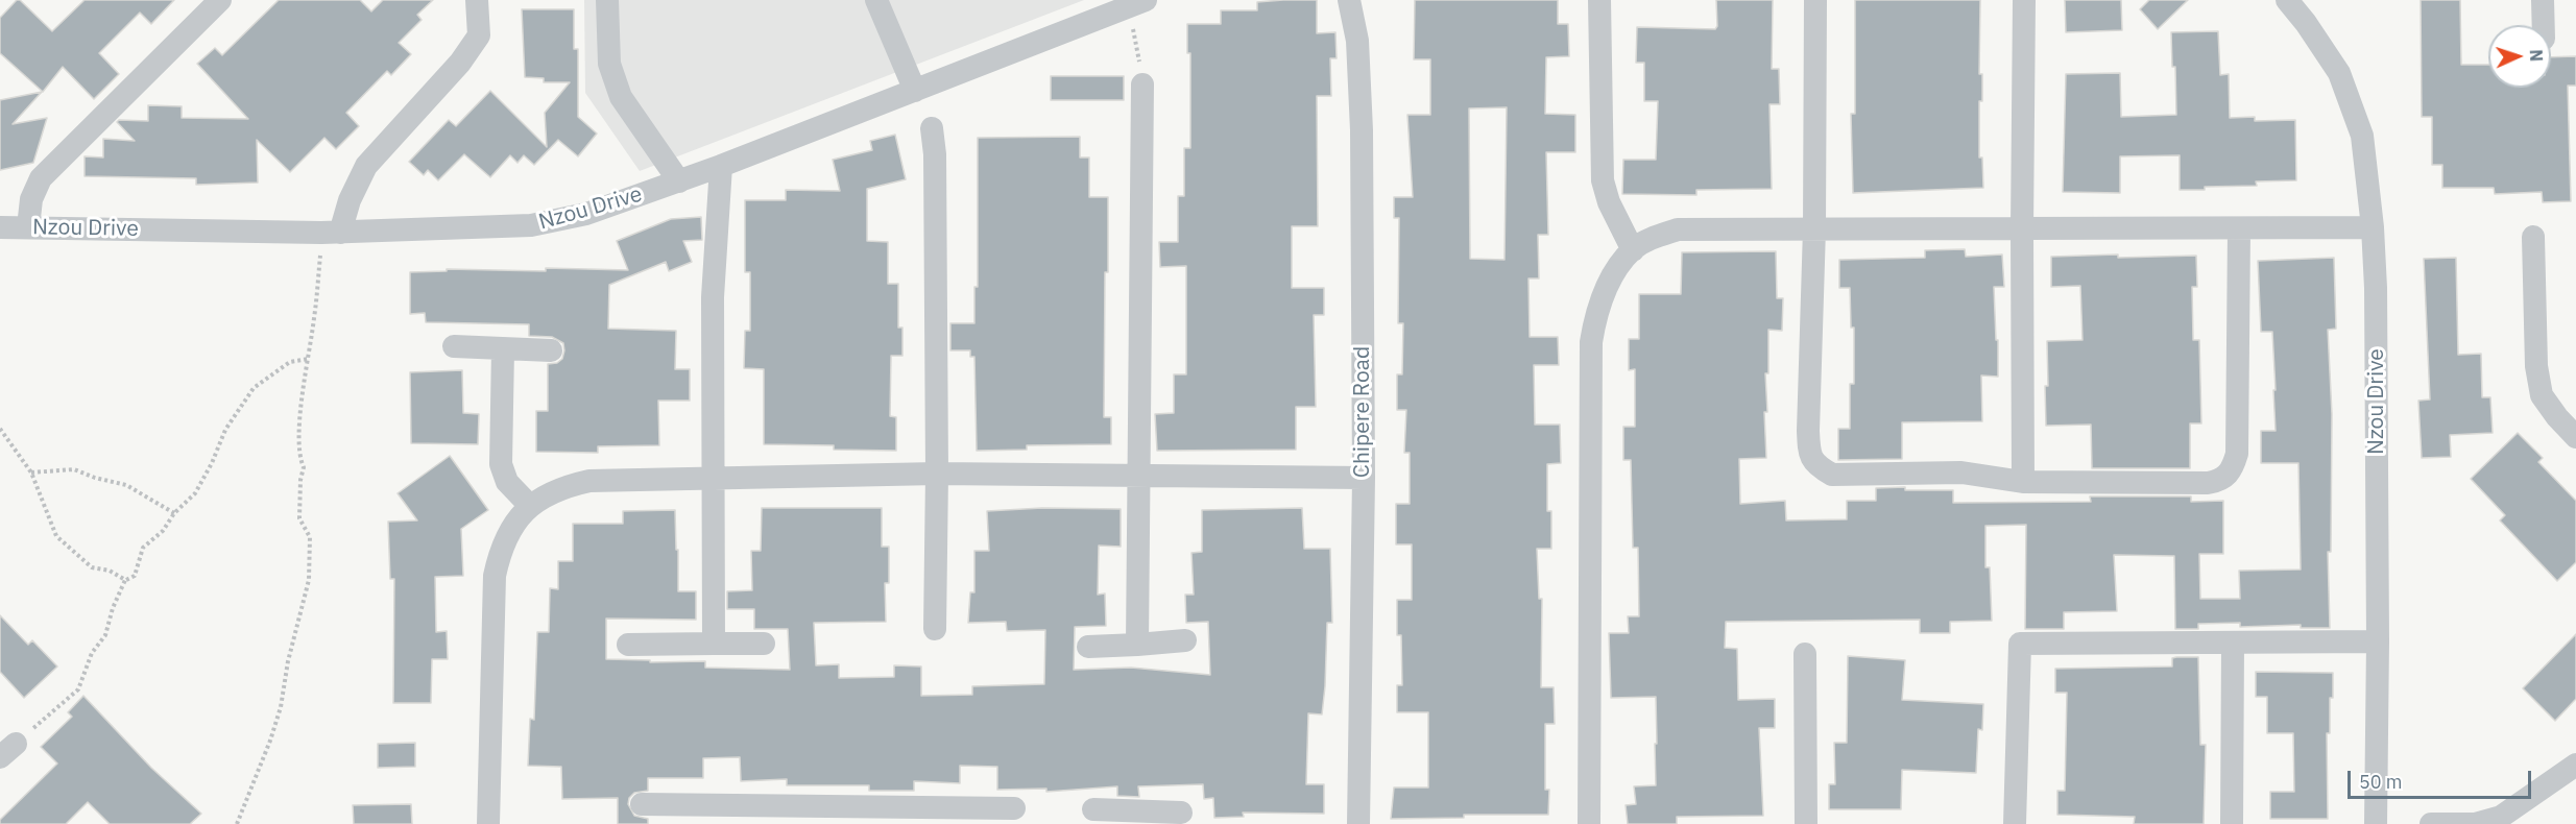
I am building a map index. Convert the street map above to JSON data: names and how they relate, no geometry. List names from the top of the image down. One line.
{"streets":{"street":["Nzou Drive","Chipere Road"]},"scale_bar":"50 m","north":"right"}
